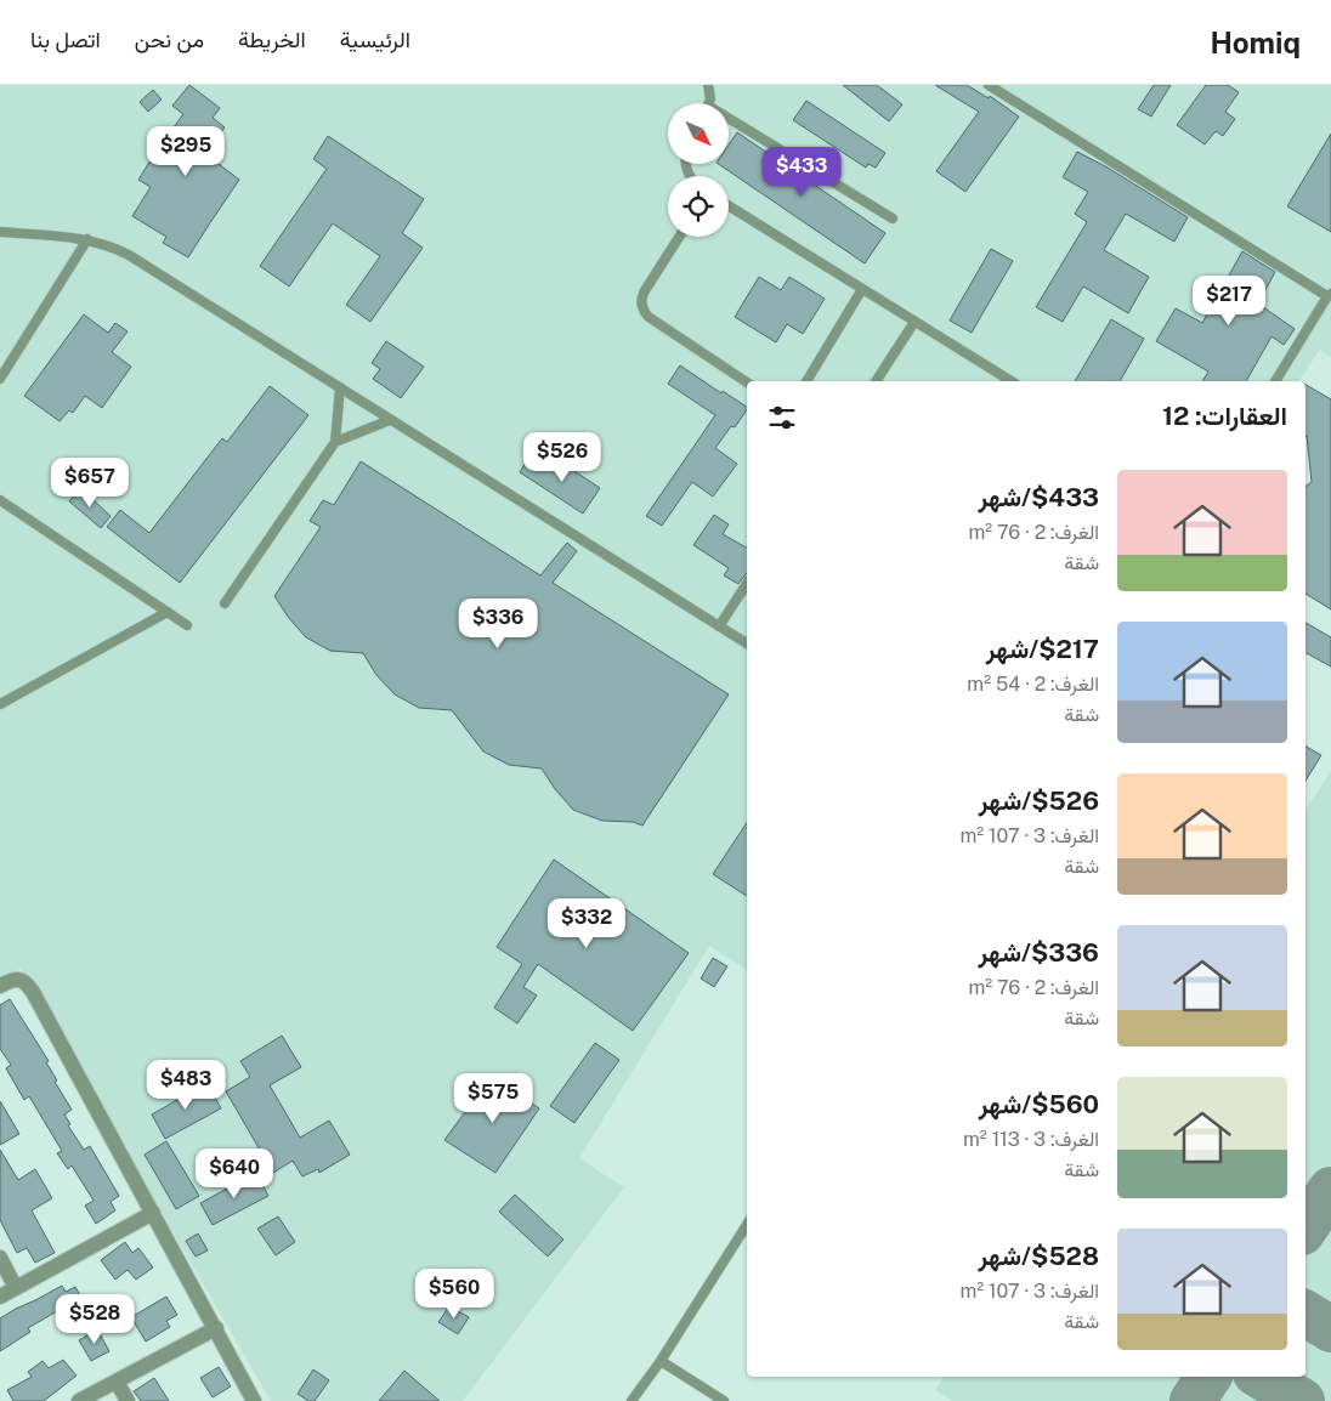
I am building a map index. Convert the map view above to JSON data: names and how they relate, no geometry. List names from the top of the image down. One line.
{"north":"bottom right","page":{"header":"Homiq","nav":["الرئيسية","الخريطة","من نحن","اتصل بنا"],"price":["$295","$433","$217","$526","$657","$336","$332","$483","$575","$640","$560","$528"],"heading":"العقارات: 12","list":[{"name":"$433/شهر","note":"الغرف: 2 · 76 m² · شقة"},{"name":"$217/شهر","note":"الغرف: 2 · 54 m² · شقة"},{"name":"$526/شهر","note":"الغرف: 3 · 107 m² · شقة"},{"name":"$336/شهر","note":"الغرف: 2 · 76 m² · شقة"},{"name":"$560/شهر","note":"الغرف: 3 · 113 m² · شقة"},{"name":"$528/شهر","note":"الغرف: 3 · 107 m² · شقة"}]}}
